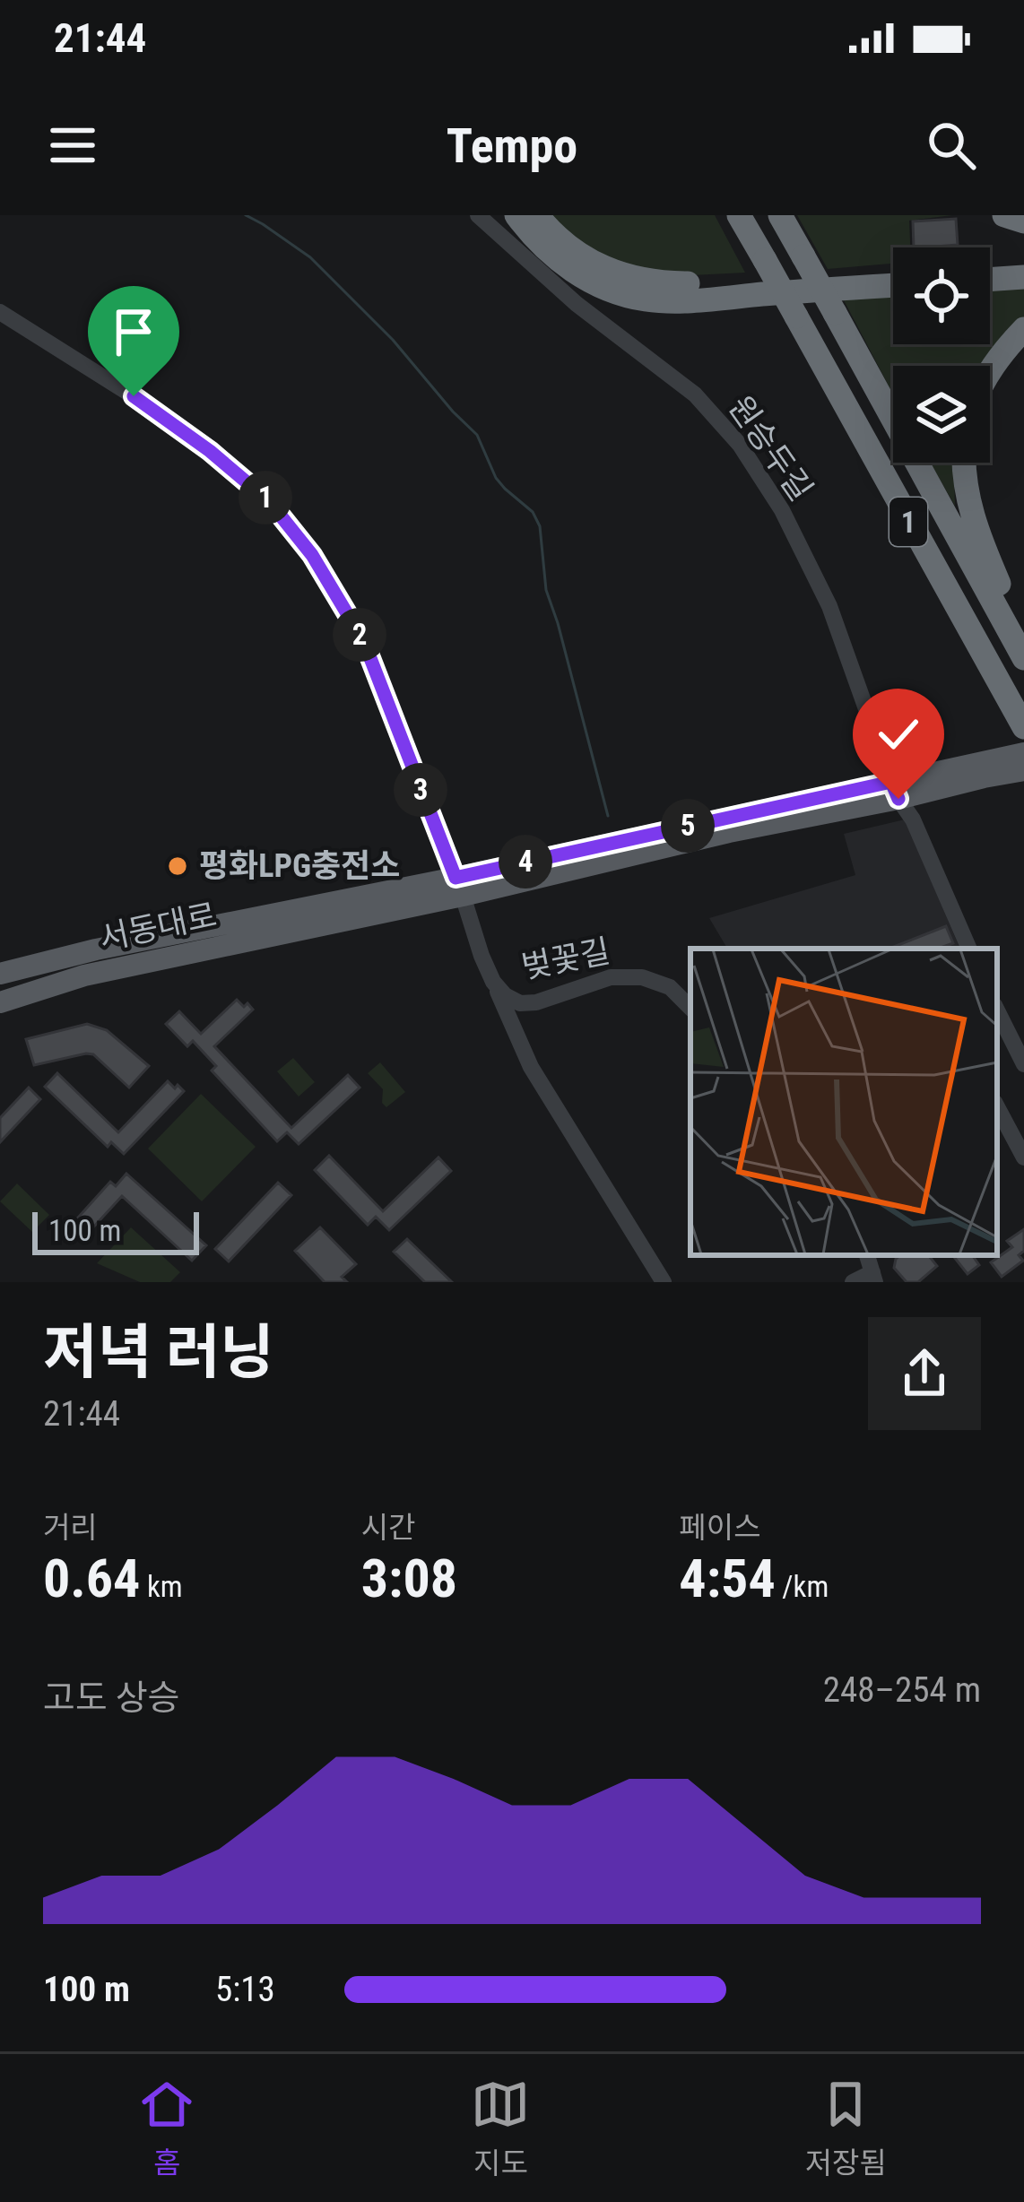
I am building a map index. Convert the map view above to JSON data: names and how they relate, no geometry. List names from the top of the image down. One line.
{"streets":{"highway":["1"],"main road":["서동대로"],"street":["원승두길","벚꽃길"]},"crossings":[["원승두길","서동대로"],["서동대로","벚꽃길"]],"places":["평화LPG충전소"],"scale_bar":"100 m","page":{"status":"21:44","header":"Tempo","pins":["1","2","3","5","4"],"scale":"100 m","heading":["저녁 러닝","21:44"],"stats":[["거리","0.64 km"],["시간","3:08"],["페이스","4:54 /km"]],"chart":["고도 상승","248–254 m"],"list":[{"name":"100 m","note":"5:13"}],"tabs":["홈","지도","저장됨"]}}
